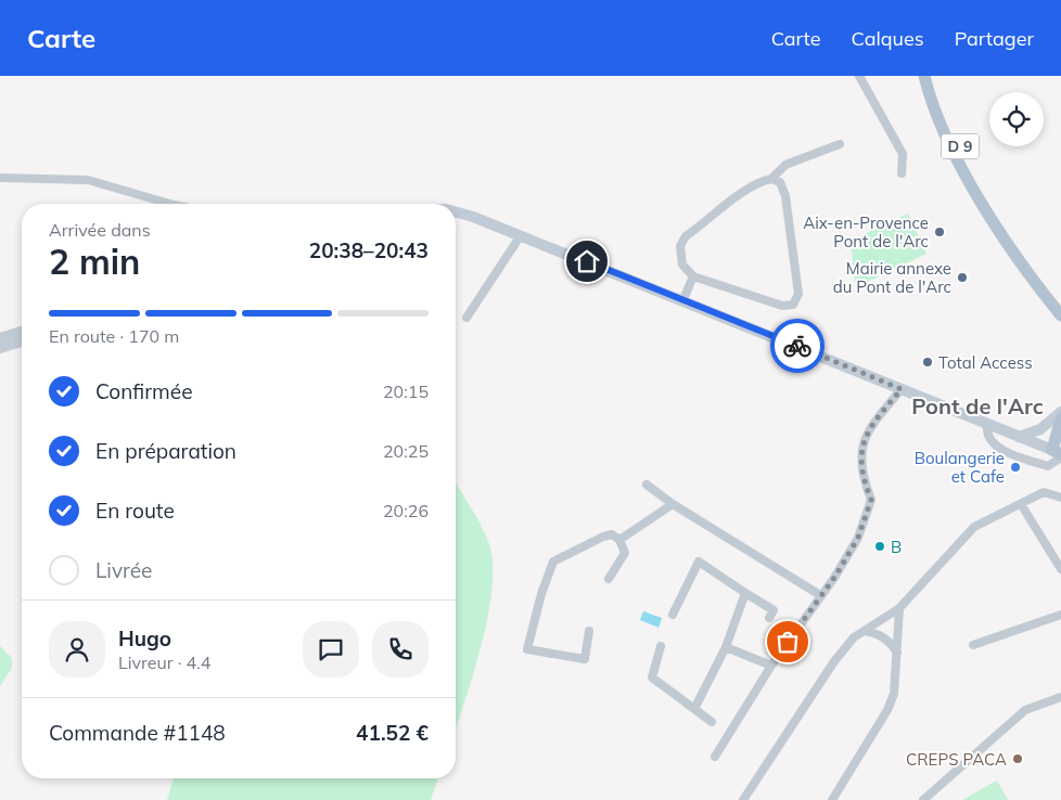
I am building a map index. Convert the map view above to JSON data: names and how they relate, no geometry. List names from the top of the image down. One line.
{"streets":{"main road":["D 9"]},"districts":["Pont de l'Arc"],"places":["Aix-en-Provence Pont de l'Arc","Mairie annexe du Pont de l'Arc","Total Access","Boulangerie et Cafe","B","CREPS PACA"],"page":{"header":"Carte","nav":["Carte","Calques","Partager"],"heading":["2 min","Arrivée dans","20:38–20:43"],"panel":["Hugo","Livreur · 4.4","Commande #1148","41.52 €"],"bar":"En route · 170 m","list":[["Confirmée","20:15"],["En préparation","20:25"],["En route","20:26"],"Livrée"]}}
